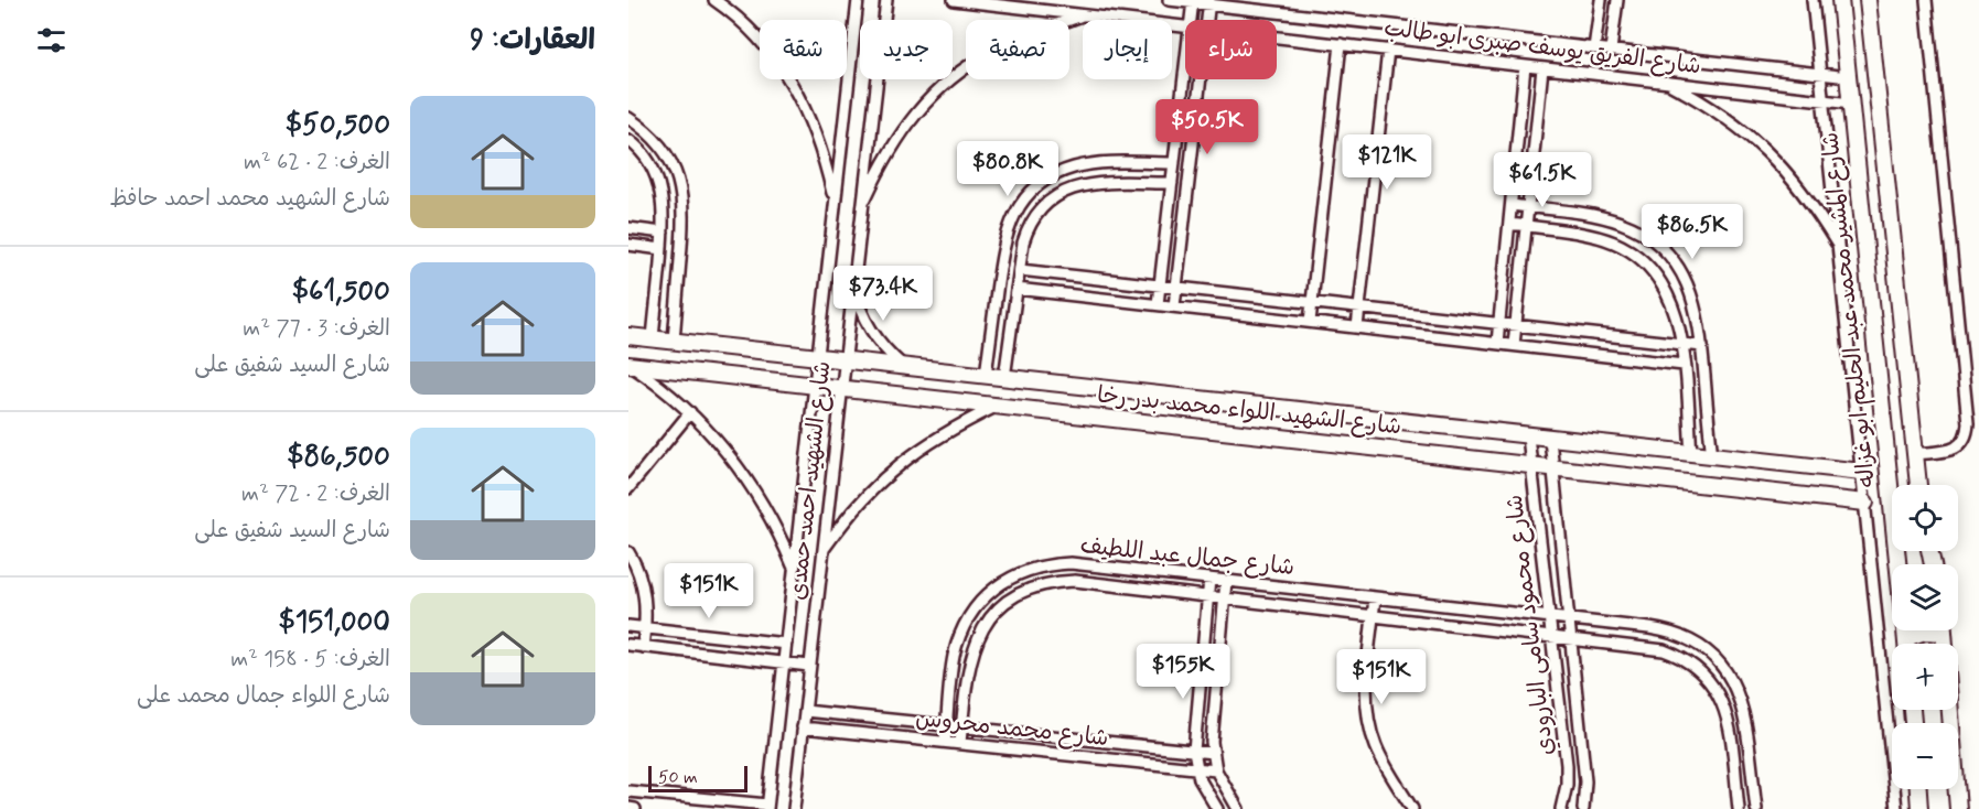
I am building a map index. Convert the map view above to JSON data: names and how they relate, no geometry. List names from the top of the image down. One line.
{"streets":{"street":["شارع الفريق يوسف صبرى ابو طالب","شارع المشير محمد عبد الحليم ابو غزاله","شارع الشهيد اللواء محمد بدر رخا","شارع الشهيد احمد حمدى","شارع جمال عبد اللطيف","شارع محمود سامى البارودي","شارع محمد محروس"]},"crossings":[["شارع الفريق يوسف صبرى ابو طالب","شارع المشير محمد عبد الحليم ابو غزاله"],["شارع الشهيد اللواء محمد بدر رخا","شارع الشهيد احمد حمدى"],["شارع الشهيد اللواء محمد بدر رخا","شارع محمود سامى البارودي"],["شارع الشهيد احمد حمدى","شارع محمد محروس"],["شارع جمال عبد اللطيف","شارع محمود سامى البارودي"],["شارع جمال عبد اللطيف","شارع محمد محروس"]],"scale_bar":"50 m","page":{"heading":"العقارات: 9","chip":["شراء","إيجار","تصفية","جديد","شقة"],"list":[{"name":"$50,500","note":"الغرف: 2 · 62 m² · شارع الشهيد محمد احمد حافظ"},{"name":"$61,500","note":"الغرف: 3 · 77 m² · شارع السيد شفيق على"},{"name":"$86,500","note":"الغرف: 2 · 72 m² · شارع السيد شفيق على"},{"name":"$151,000","note":"الغرف: 5 · 158 m² · شارع اللواء جمال محمد على"}],"price":["$50.5K","$121K","$80.8K","$61.5K","$86.5K","$73.4K","$151K","$155K","$151K"],"map_buttons":["+","−"],"scale":"50 m"}}
